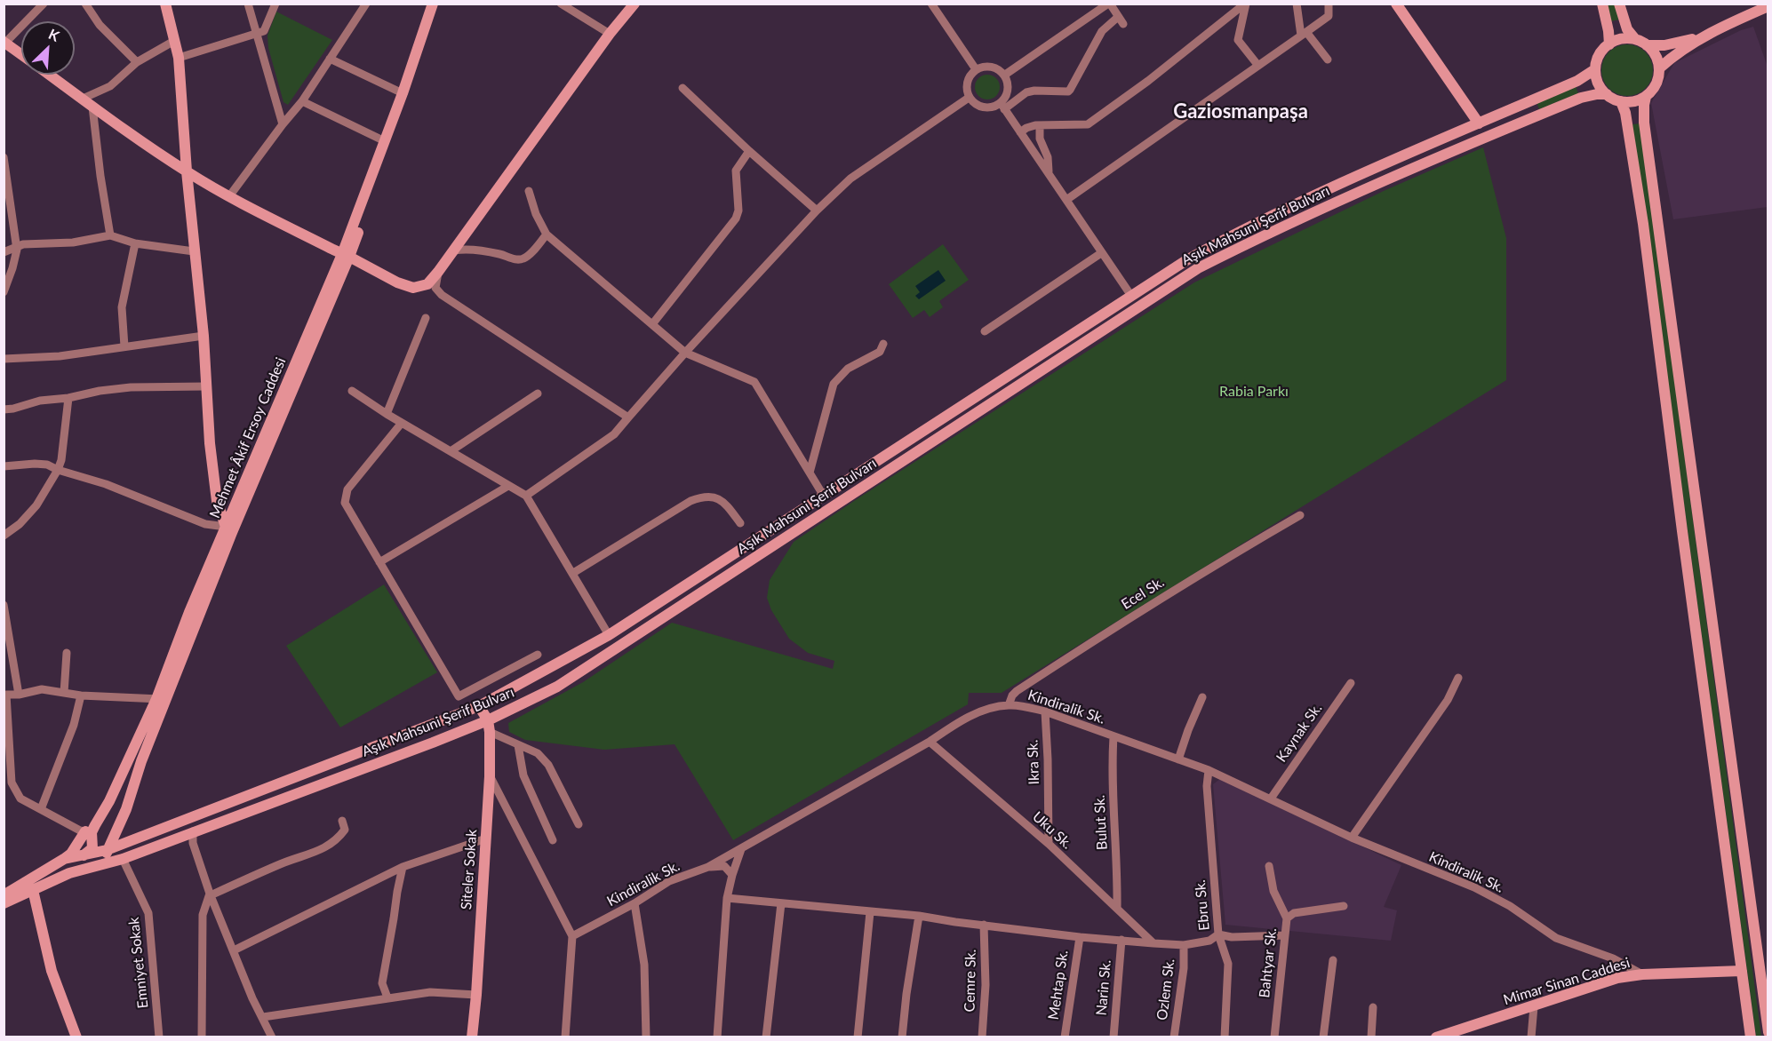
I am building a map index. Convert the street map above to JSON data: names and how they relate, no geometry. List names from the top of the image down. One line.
{"streets":{"main road":["Aşık Mahsuni Şerif Bulvarı","Mehmet Âkif Ersoy Caddesi","Siteler Sokak","Mimar Sinan Caddesi"],"street":["Ecel Sk.","Kindiralik Sk.","Kaynak Sk.","Ikra Sk.","Bulut Sk.","Uku Sk.","Ebru Sk.","Emniyet Sokak","Bahtyar Sk.","Cemre Sk.","Mehtap Sk.","Narin Sk.","Ozlem Sk."]},"crossings":[["Aşık Mahsuni Şerif Bulvarı","Mehmet Âkif Ersoy Caddesi"],["Aşık Mahsuni Şerif Bulvarı","Siteler Sokak"],["Aşık Mahsuni Şerif Bulvarı","Emniyet Sokak"],["Ecel Sk.","Kindiralik Sk."],["Kindiralik Sk.","Kaynak Sk."],["Kindiralik Sk.","Ikra Sk."],["Kindiralik Sk.","Bulut Sk."],["Kindiralik Sk.","Uku Sk."],["Kindiralik Sk.","Ebru Sk."],["Kindiralik Sk.","Mimar Sinan Caddesi"],["Ikra Sk.","Uku Sk."],["Bulut Sk.","Uku Sk."]],"districts":["Gaziosmanpaşa"],"parks":["Rabia Parkı"],"north":"top right"}
